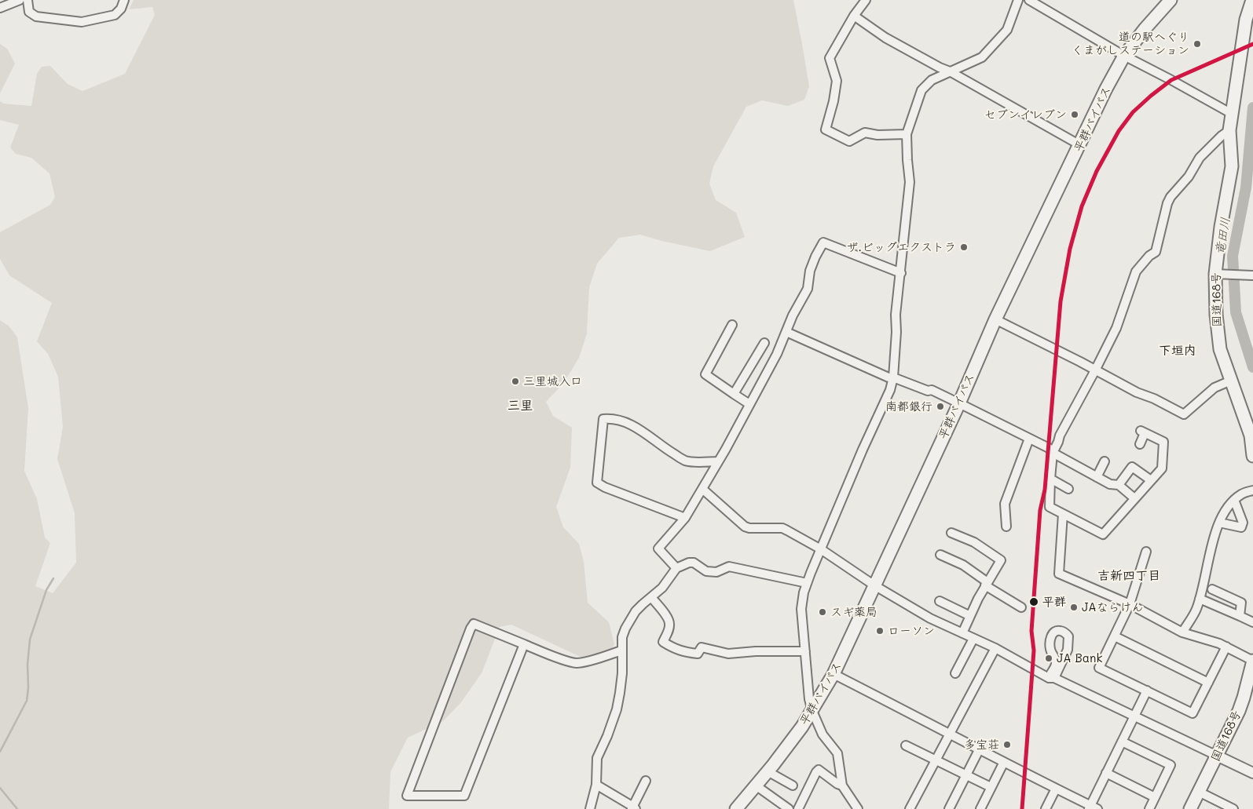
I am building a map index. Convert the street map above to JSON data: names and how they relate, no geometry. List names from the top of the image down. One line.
{"streets":{"highway":["平群バイパス","国道168号"]},"districts":["下垣内","三里","吉新四丁目"],"water":["竜田川"],"places":["道の駅へぐり くまがしステーション","セブンイレブン","ザ.ビッグエクストラ","三里城入口","南都銀行","平群","JAならけん","スギ薬局","ローソン","JA Bank","多宝荘"]}
